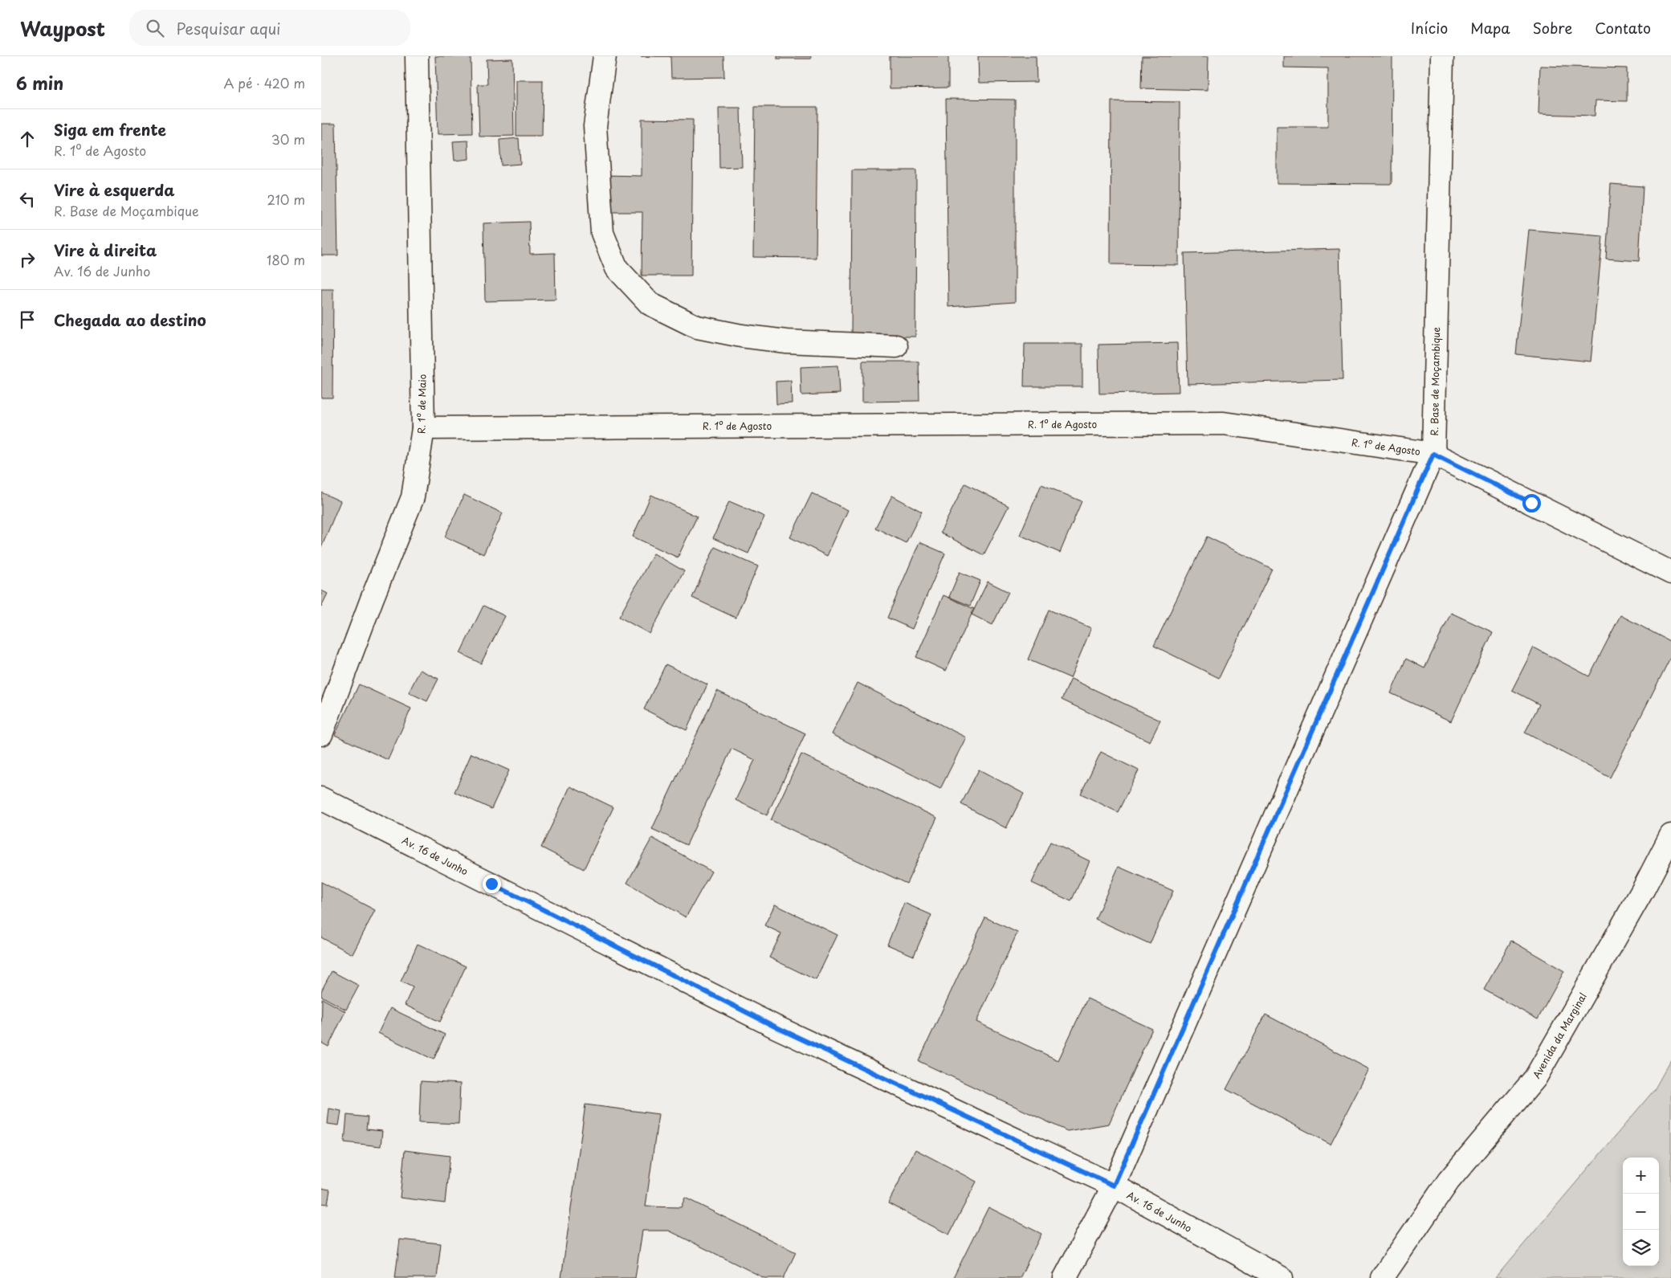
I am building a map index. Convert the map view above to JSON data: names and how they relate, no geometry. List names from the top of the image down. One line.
{"streets":{"street":["R. Base de Moçambique","R. 1º de Maio","R. 1º de Agosto","Av. 16 de Junho","Avenida da Marginal"]},"crossings":[["R. Base de Moçambique","R. 1º de Agosto"],["R. Base de Moçambique","Av. 16 de Junho"],["R. 1º de Maio","R. 1º de Agosto"]],"page":{"header":"Waypost","search":"Pesquisar aqui","nav":["Início","Mapa","Sobre","Contato"],"heading":["6 min","A pé · 420 m"],"list":[["Siga em frente","R. 1º de Agosto","30 m"],["Vire à esquerda","R. Base de Moçambique","210 m"],["Vire à direita","Av. 16 de Junho","180 m"],"Chegada ao destino"],"map_buttons":["+","−"]}}
